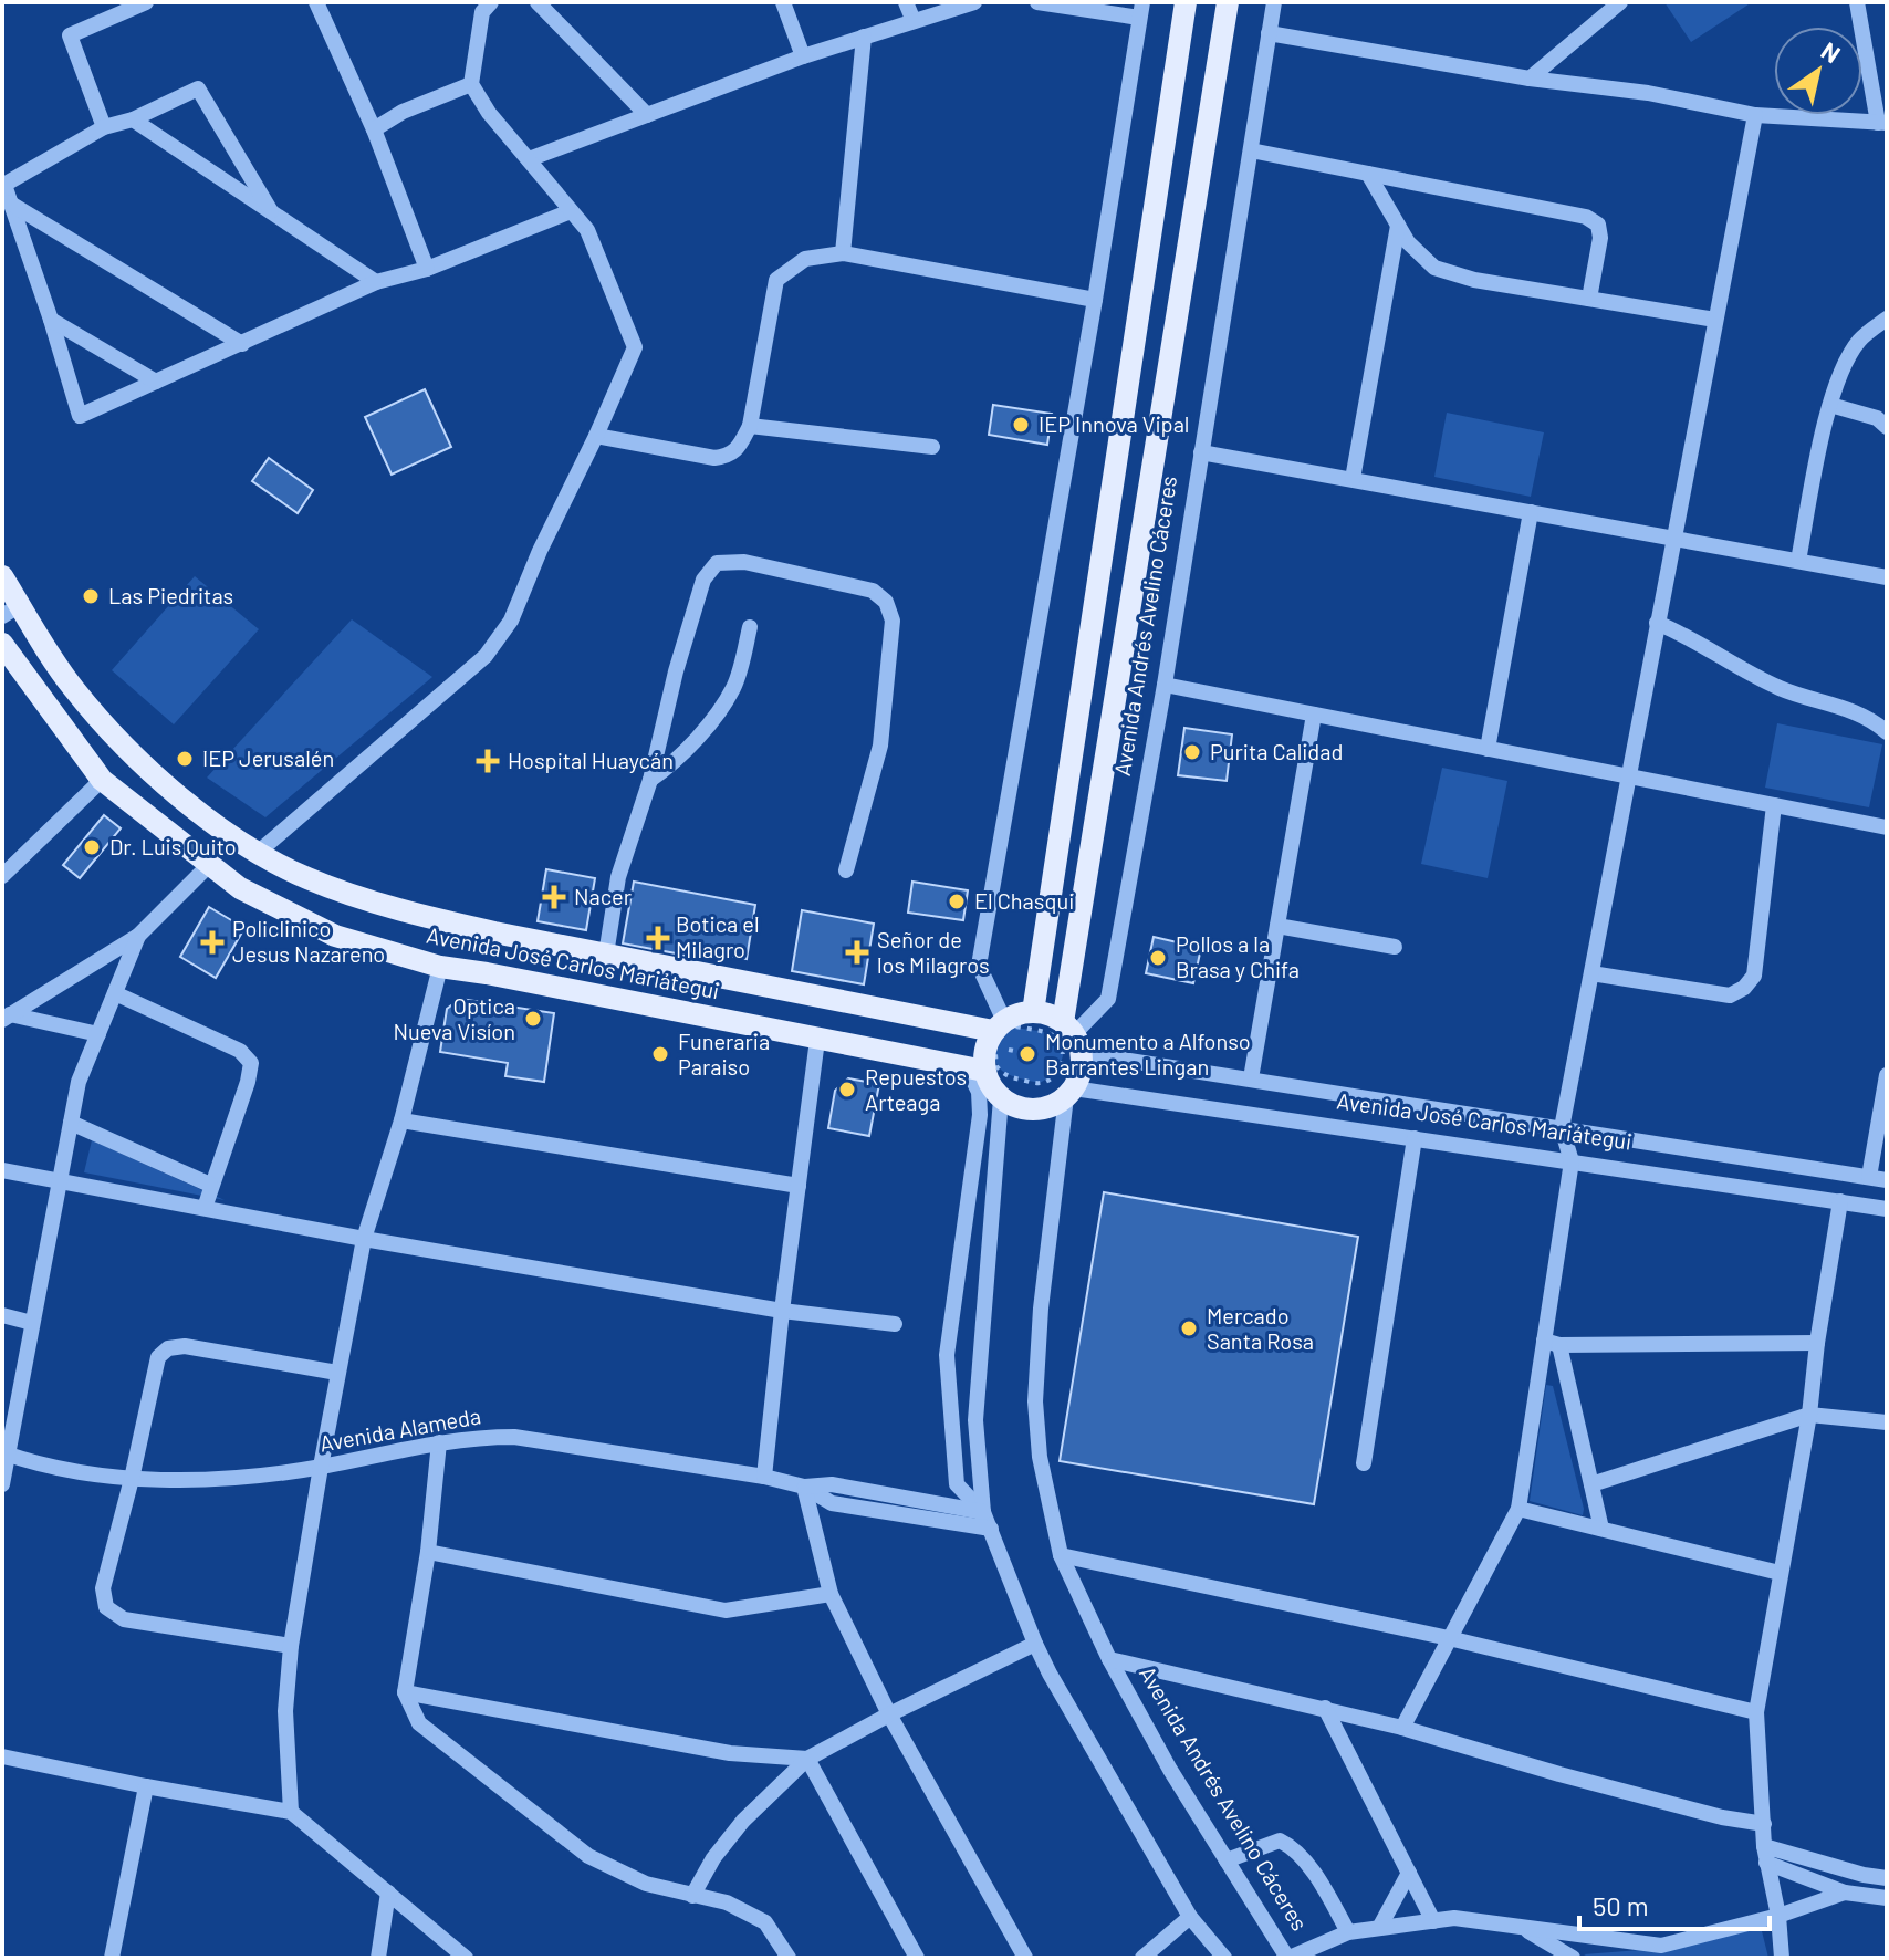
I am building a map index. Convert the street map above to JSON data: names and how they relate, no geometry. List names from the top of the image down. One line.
{"streets":{"main road":["Avenida Andrés Avelino Cáceres","Avenida José Carlos Mariátegui"],"street":["Avenida Alameda"]},"crossings":[["Avenida Andrés Avelino Cáceres","Avenida José Carlos Mariátegui"]],"places":{"other":["IEP Innova Vipal","Las Piedritas","Purita Calidad","IEP Jerusalén","Dr. Luis Quito","El Chasqui","Pollos a la Brasa y Chifa","Optica Nueva Visíon","Funeraria Paraiso","Monumento a Alfonso Barrantes Lingan","Repuestos Arteaga","Mercado Santa Rosa"],"health":["Hospital Huaycán","Nacer","Botica el Milagro","Policlinico Jesus Nazareno","Señor de los Milagros"]},"scale_bar":"50 m","north":"top right"}
